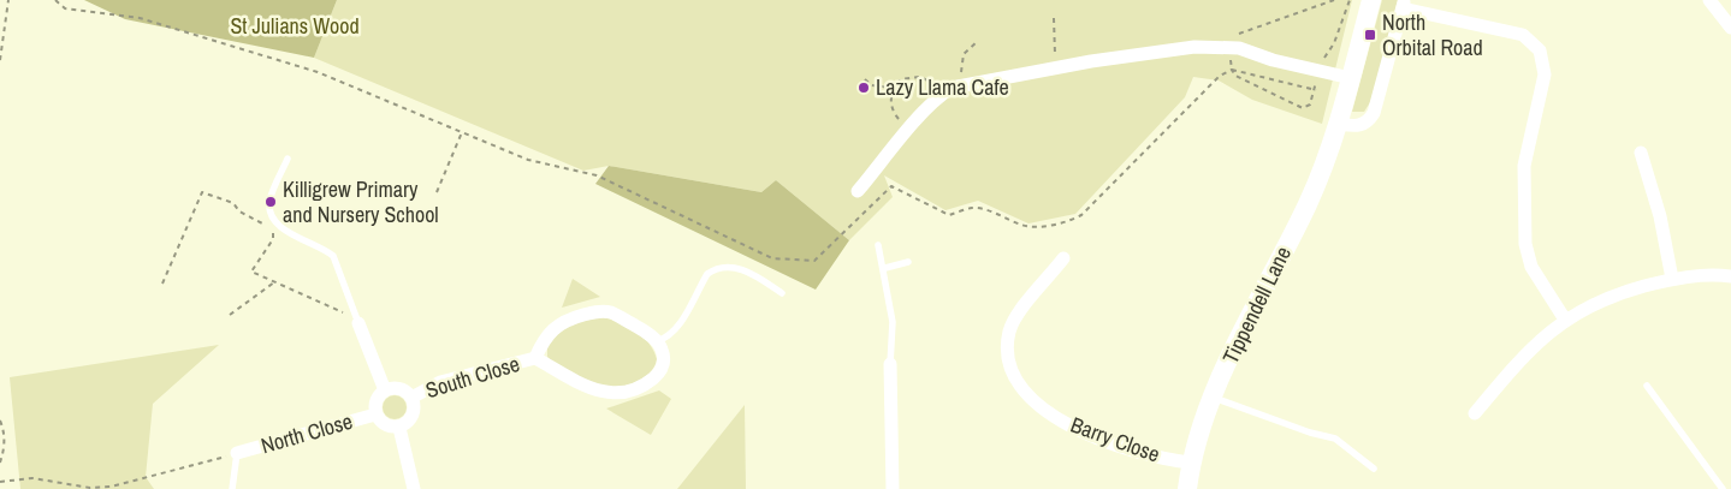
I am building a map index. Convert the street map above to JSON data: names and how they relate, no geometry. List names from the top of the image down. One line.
{"streets":{"street":["Tippendell Lane","South Close","North Close","Barry Close"]},"crossings":[["Tippendell Lane","Barry Close"],["South Close","North Close"]],"parks":["St Julians Wood"],"places":{"transit":["North Orbital Road"],"other":["Lazy Llama Cafe","Killigrew Primary and Nursery School"]}}
